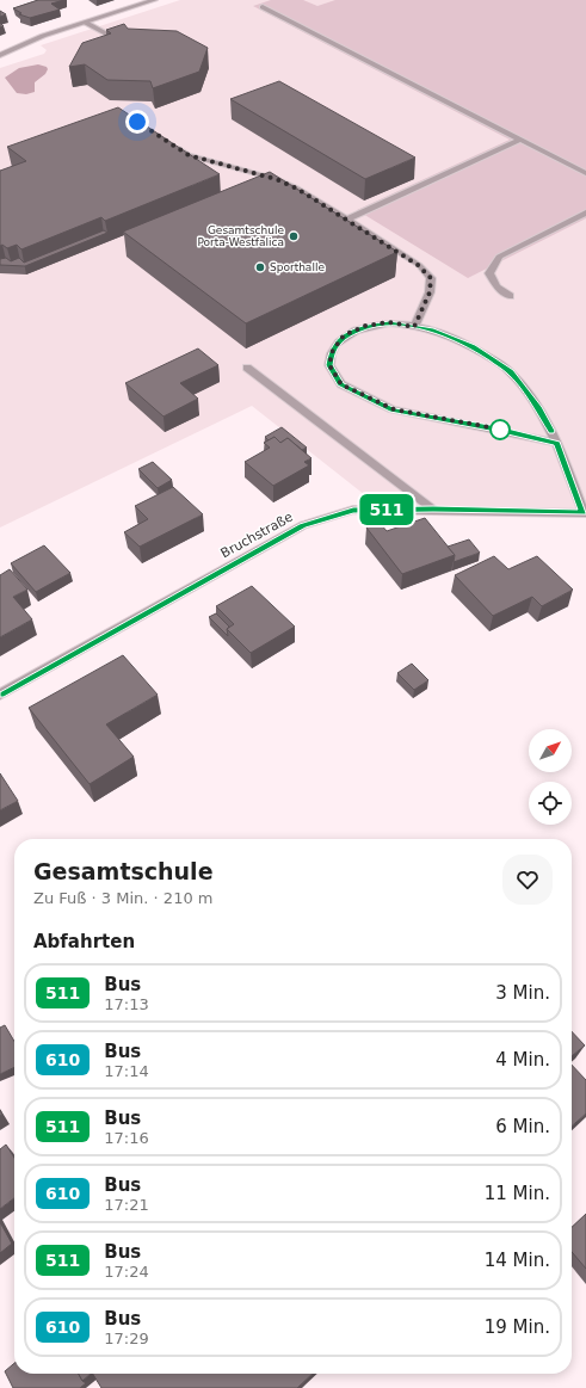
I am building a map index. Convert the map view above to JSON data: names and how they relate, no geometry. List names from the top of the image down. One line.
{"streets":{"street":["Bruchstraße"]},"places":["Gesamtschule Porta-Westfalica","Sporthalle"],"lines":["bus line 511"],"north":"top right","page":{"on_map":"511","heading":[["Gesamtschule","Zu Fuß · 3 Min. · 210 m"],"Abfahrten"],"list":[{"mark":"511","name":"Bus","note":"17:13","value":"3 Min."},{"mark":"610","name":"Bus","note":"17:14","value":"4 Min."},{"mark":"511","name":"Bus","note":"17:16","value":"6 Min."},{"mark":"610","name":"Bus","note":"17:21","value":"11 Min."},{"mark":"511","name":"Bus","note":"17:24","value":"14 Min."},{"mark":"610","name":"Bus","note":"17:29","value":"19 Min."}]}}
